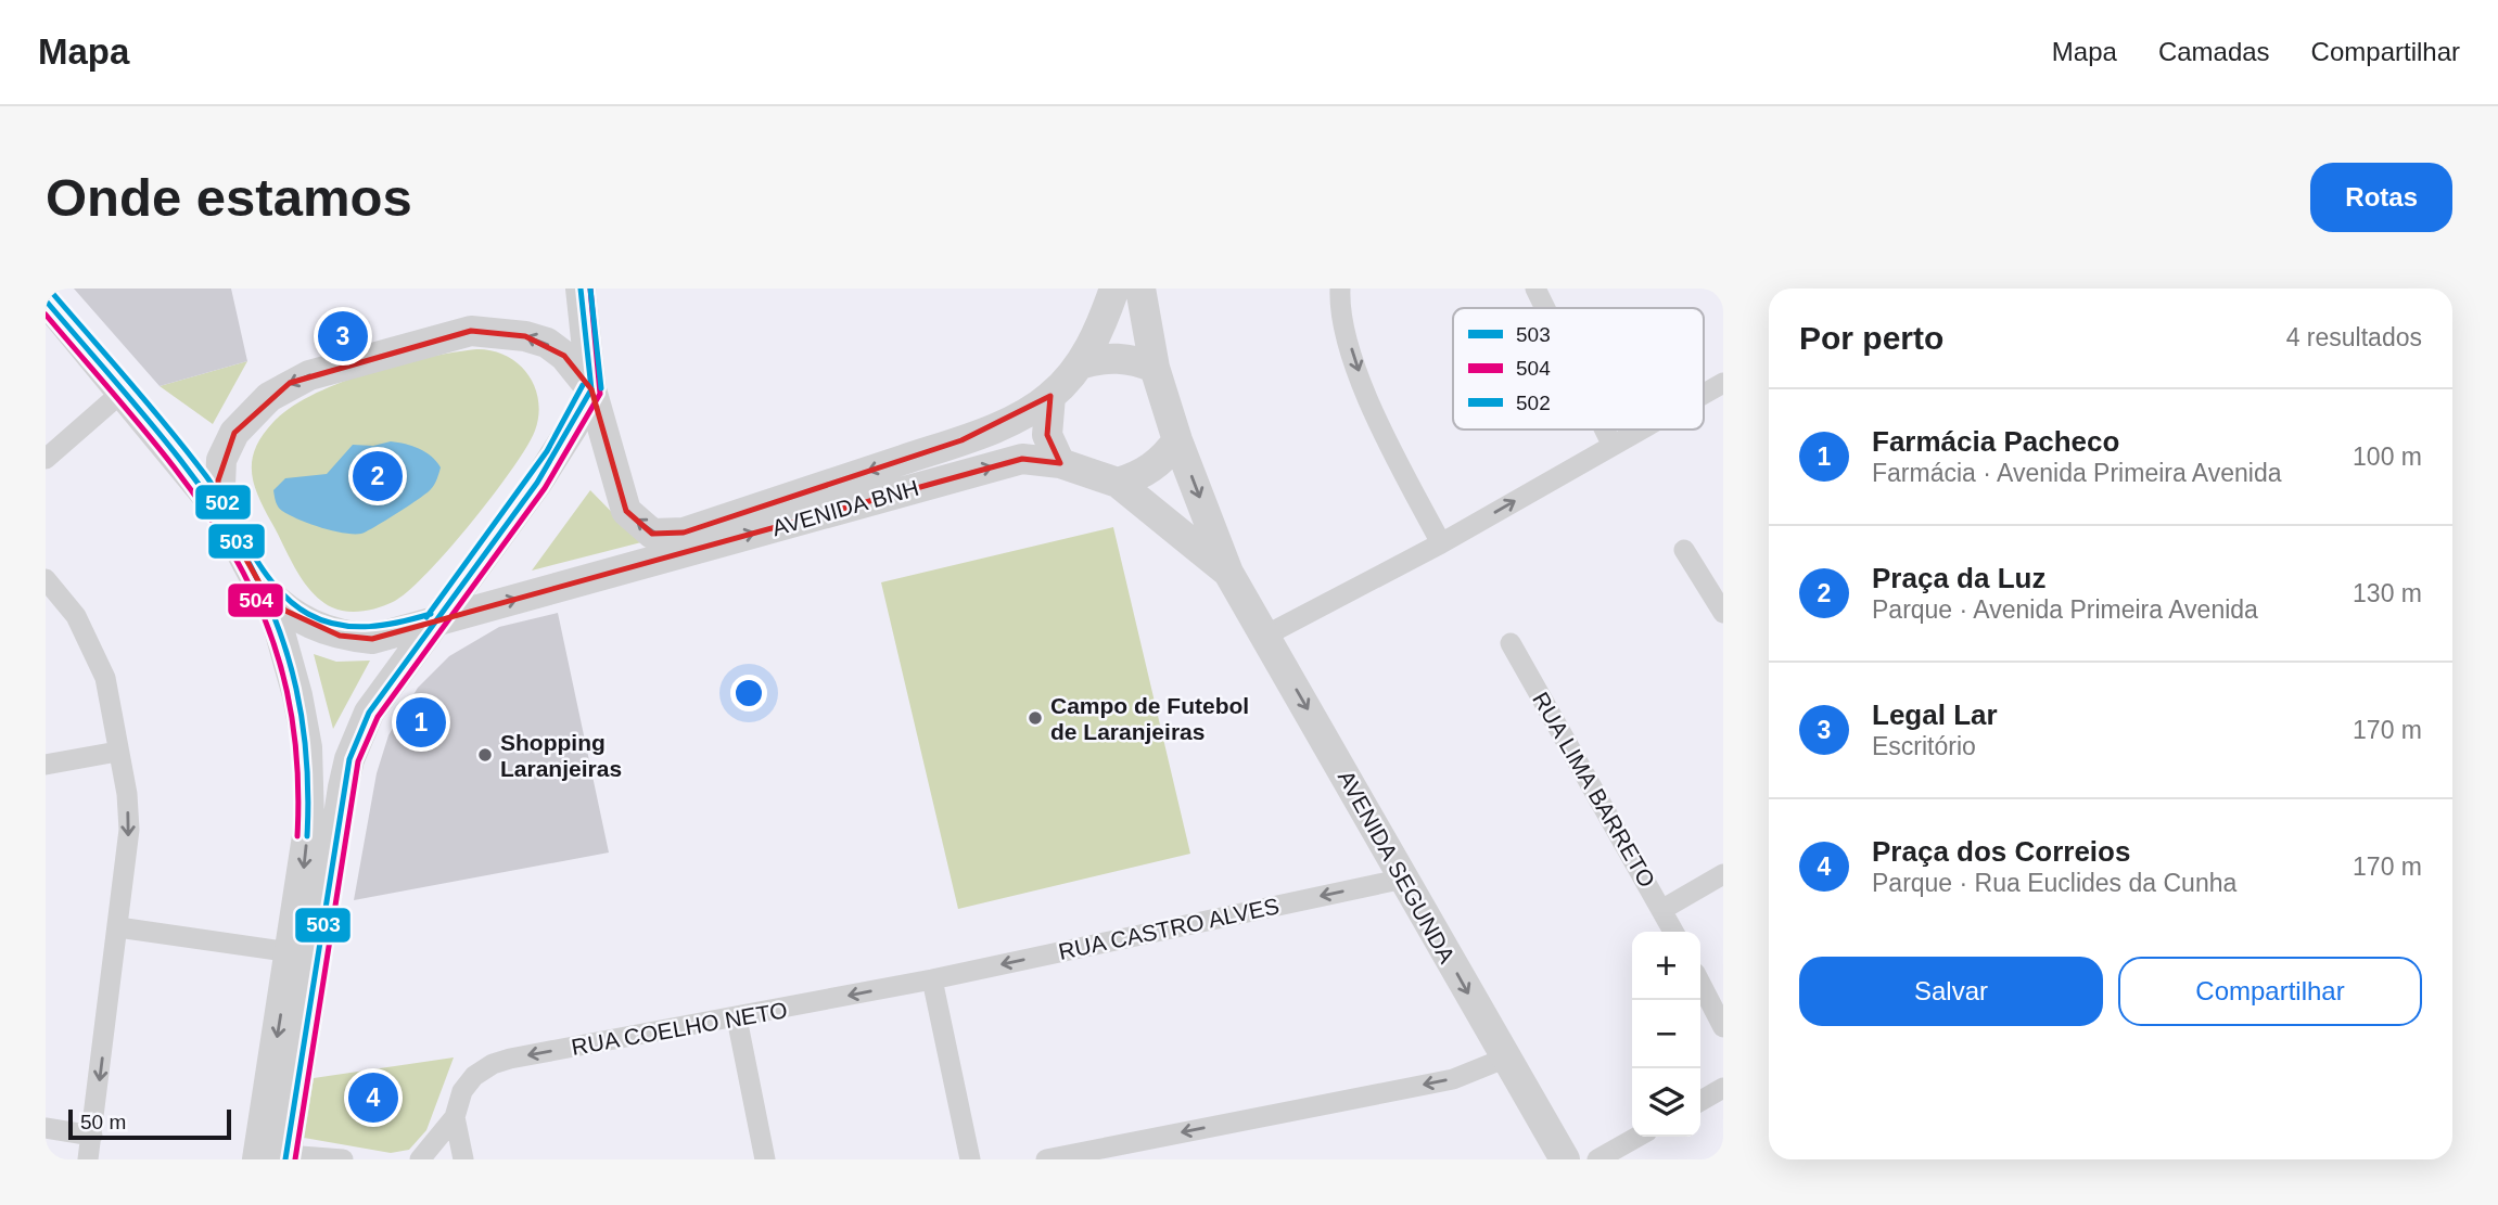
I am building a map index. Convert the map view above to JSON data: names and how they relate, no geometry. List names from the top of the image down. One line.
{"streets":{"street":["AVENIDA BNH","RUA LIMA BARRETO","AVENIDA SEGUNDA","RUA CASTRO ALVES","RUA COELHO NETO"]},"crossings":[["AVENIDA BNH","AVENIDA SEGUNDA"],["AVENIDA SEGUNDA","RUA CASTRO ALVES"],["RUA CASTRO ALVES","RUA COELHO NETO"]],"one_way":["AVENIDA SEGUNDA","RUA CASTRO ALVES","RUA COELHO NETO"],"places":["Campo de Futebol de Laranjeiras","Shopping Laranjeiras"],"lines":["transit line 503","transit line 504","transit line 502"],"legend":["503","504","502"],"scale_bar":"50 m","page":{"header":"Mapa","nav":["Mapa","Camadas","Compartilhar"],"buttons":["Rotas",["Salvar","Compartilhar"]],"title":"Onde estamos","heading":["Por perto","4 resultados"],"pins":["3","2","1","4"],"list":[{"mark":"1","name":"Farmácia Pacheco","note":"Farmácia · Avenida Primeira Avenida","value":"100 m"},{"mark":"2","name":"Praça da Luz","note":"Parque · Avenida Primeira Avenida","value":"130 m"},{"mark":"3","name":"Legal Lar","note":"Escritório","value":"170 m"},{"mark":"4","name":"Praça dos Correios","note":"Parque · Rua Euclides da Cunha","value":"170 m"}],"map_buttons":["+","−"],"scale":"50 m"}}
